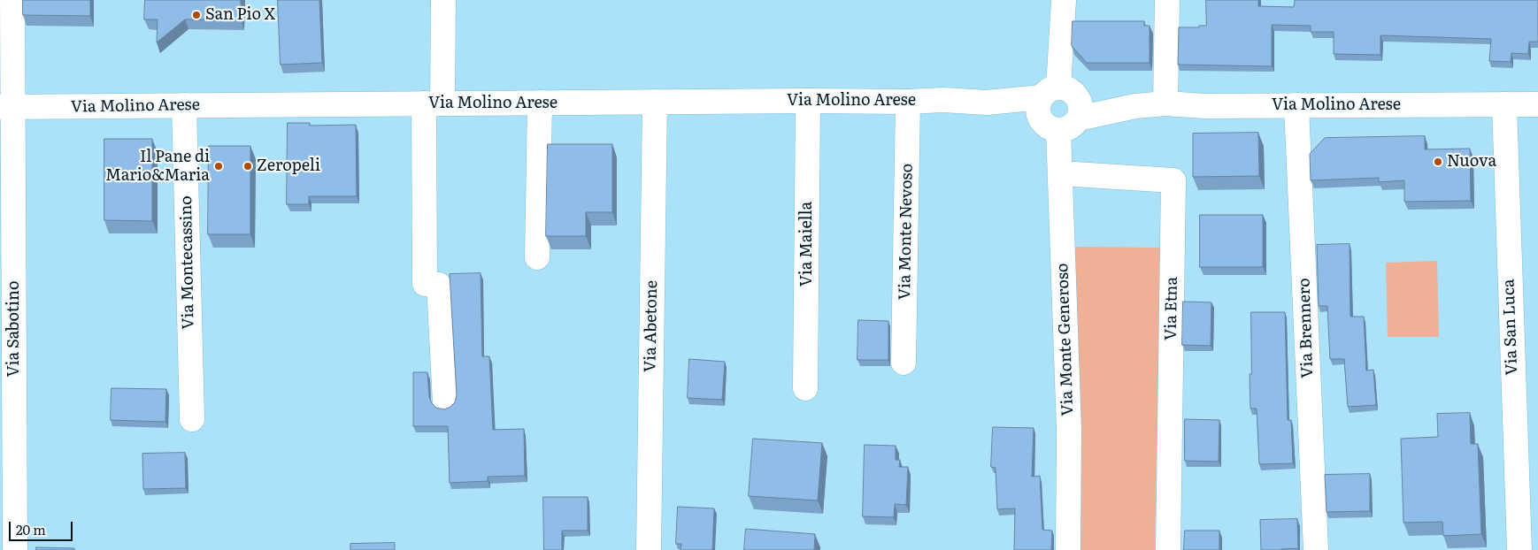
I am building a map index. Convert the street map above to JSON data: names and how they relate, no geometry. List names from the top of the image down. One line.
{"streets":{"street":["Via Molino Arese","Via Monte Nevoso","Via Maiella","Via Montecassino","Via Etna","Via Abetone","Via San Luca","Via Brennero","Via Sabotino","Via Monte Generoso"]},"crossings":[["Via Molino Arese","Via Monte Nevoso"],["Via Molino Arese","Via Maiella"],["Via Molino Arese","Via Montecassino"],["Via Molino Arese","Via Abetone"],["Via Molino Arese","Via San Luca"],["Via Molino Arese","Via Brennero"],["Via Molino Arese","Via Sabotino"],["Via Molino Arese","Via Monte Generoso"],["Via Etna","Via Monte Generoso"]],"places":["San Pio X","Nuova","Il Pane di Mario&Maria","Zeropeli"],"scale_bar":"20 m"}
